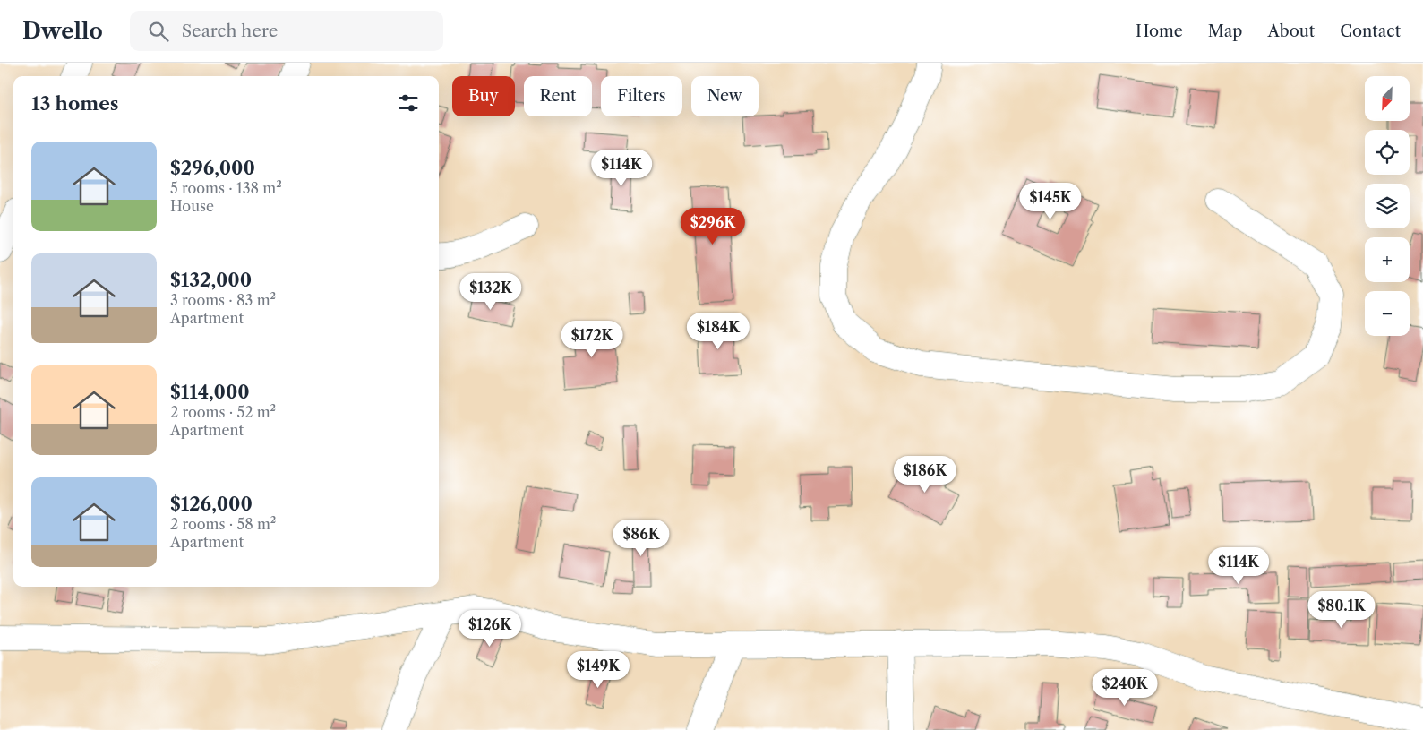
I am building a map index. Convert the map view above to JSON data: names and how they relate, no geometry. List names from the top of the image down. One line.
{"north":"bottom left","page":{"header":"Dwello","search":"Search here","nav":["Home","Map","About","Contact"],"map_buttons":["+","−"],"chip":["Buy","Rent","Filters","New"],"heading":"13 homes","list":[{"name":"$296,000","note":"5 rooms · 138 m² · House"},{"name":"$132,000","note":"3 rooms · 83 m² · Apartment"},{"name":"$114,000","note":"2 rooms · 52 m² · Apartment"},{"name":"$126,000","note":"2 rooms · 58 m² · Apartment"}],"price":["$114K","$145K","$296K","$132K","$184K","$172K","$186K","$86K","$114K","$80.1K","$126K","$149K","$240K"]}}
